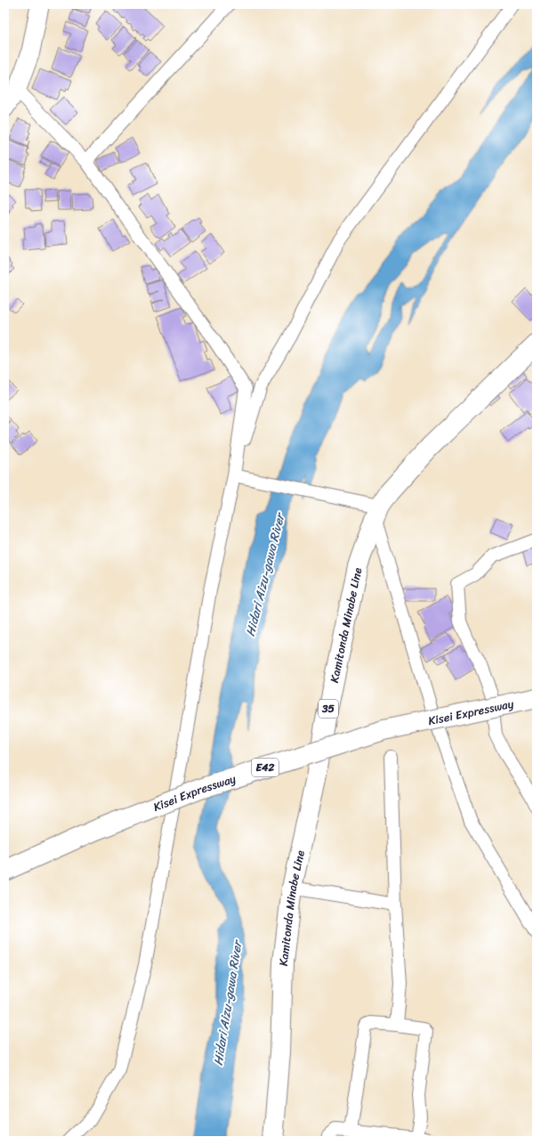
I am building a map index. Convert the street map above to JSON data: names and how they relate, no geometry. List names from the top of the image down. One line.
{"streets":{"main road":["Kamitonda Minabe Line","35","Kisei Expressway","E42"]},"water":["Hidari Aizu-gawa River"]}
